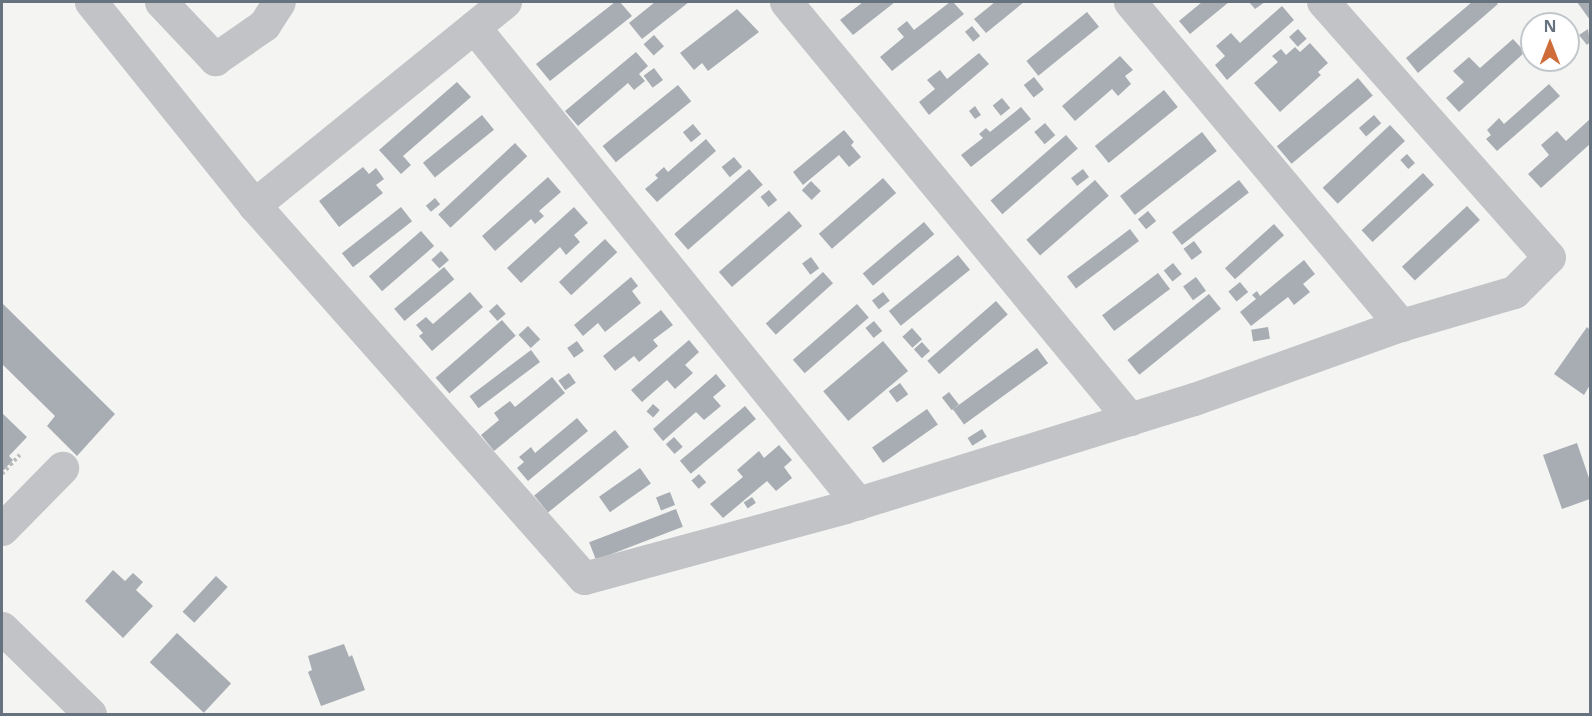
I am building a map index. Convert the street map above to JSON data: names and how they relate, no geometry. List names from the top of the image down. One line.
{"north":"top"}
